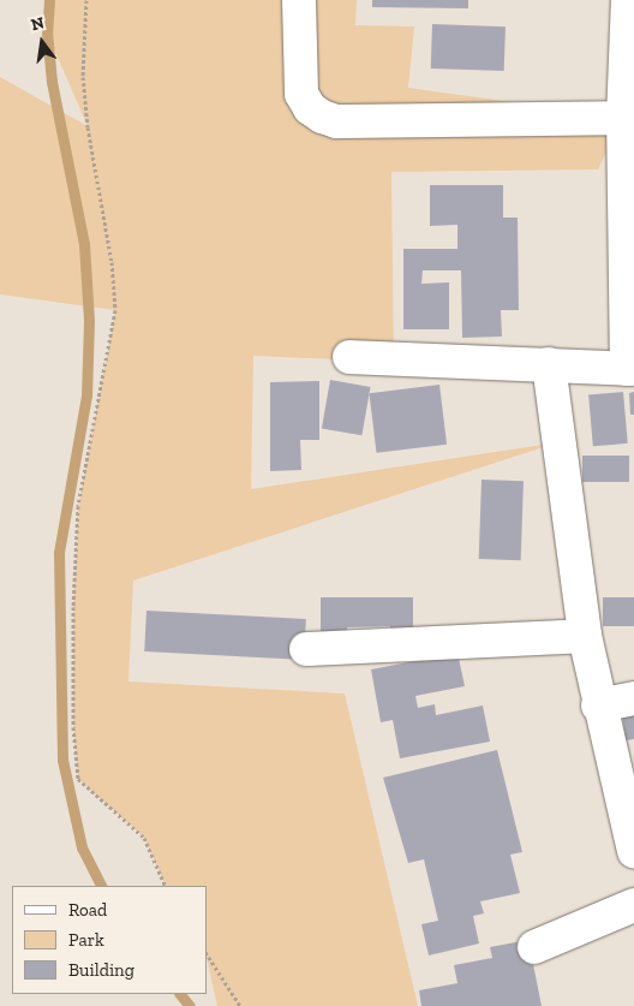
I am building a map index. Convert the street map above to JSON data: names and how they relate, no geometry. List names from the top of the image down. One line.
{"legend":["Road","Park","Building"],"north":"top"}
